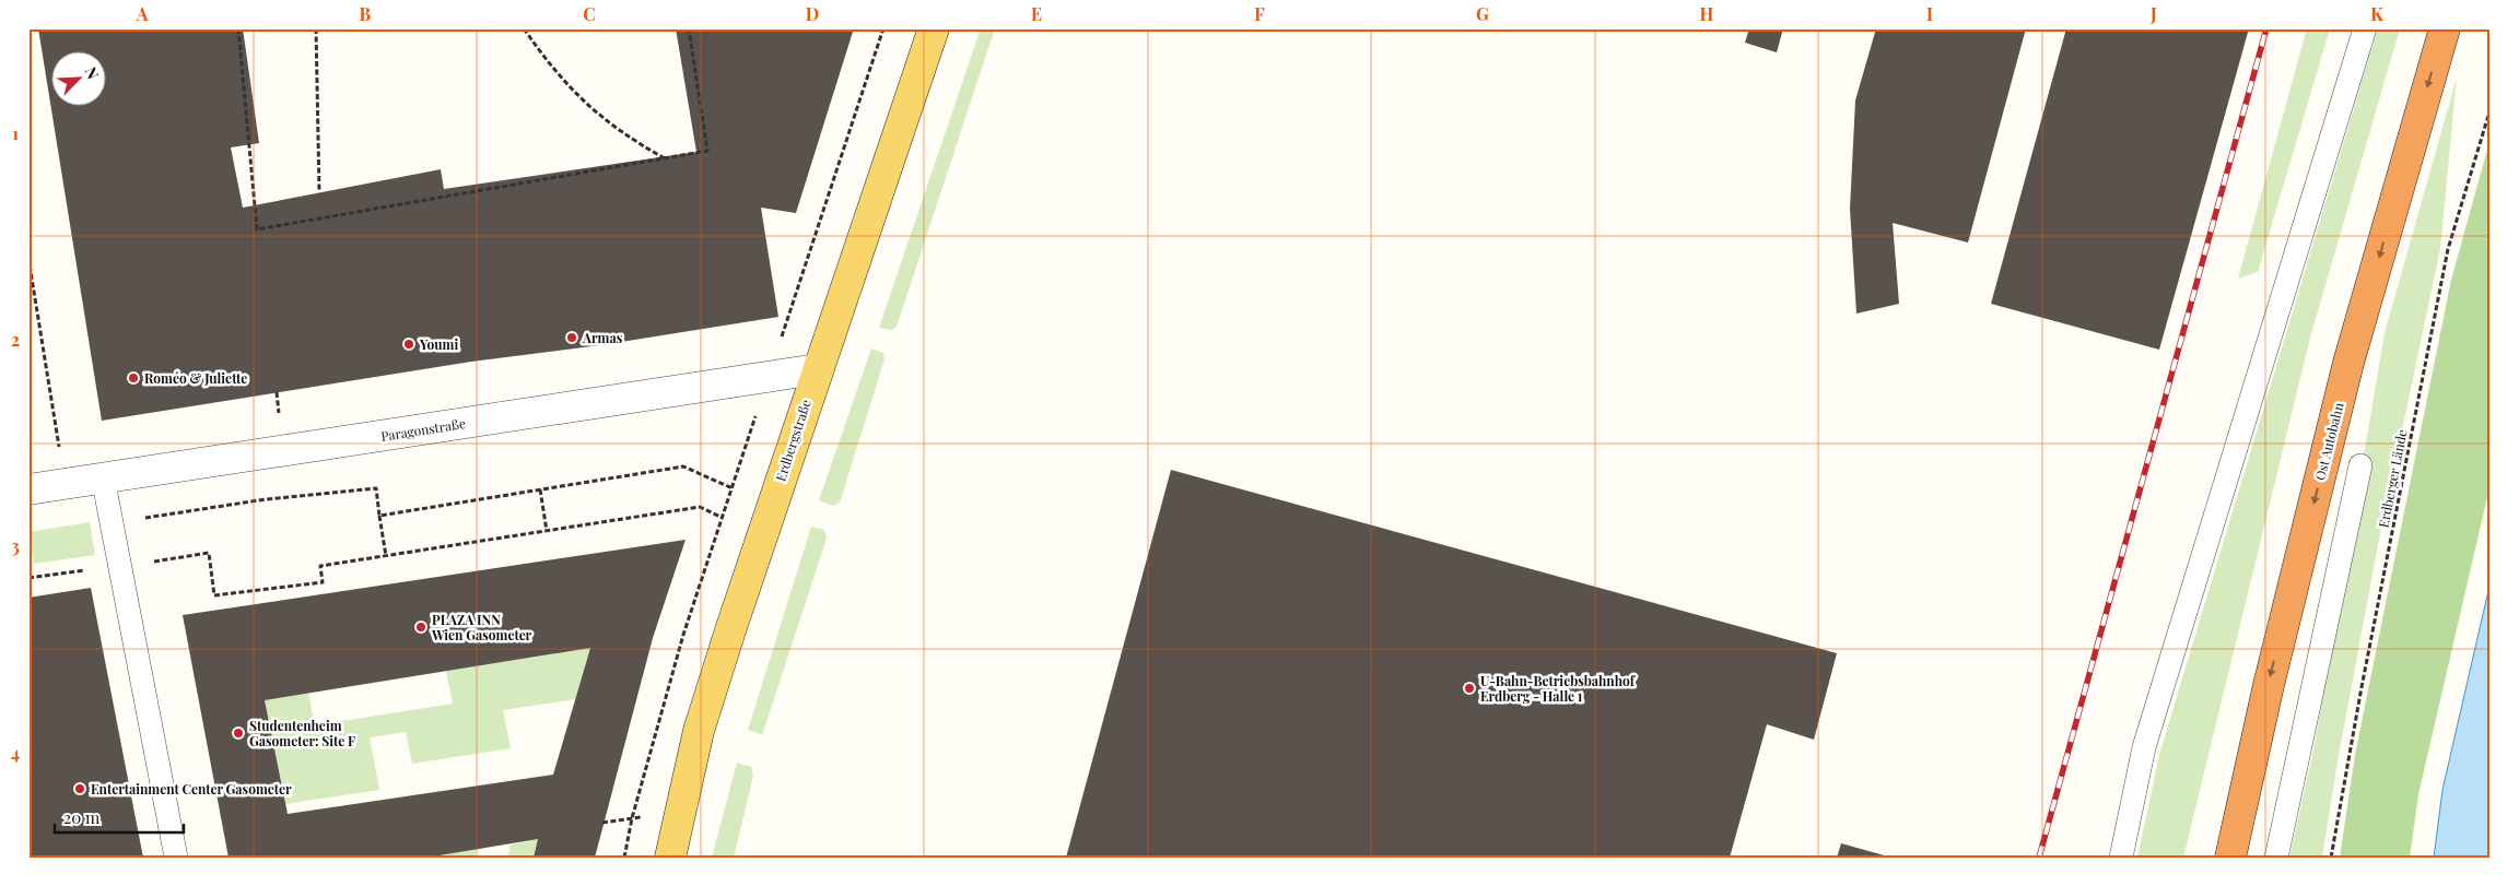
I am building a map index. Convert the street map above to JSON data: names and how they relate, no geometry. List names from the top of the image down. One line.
{"streets":{"highway":["Ost Autobahn"],"main road":["Erdbergstraße"],"street":["Paragonstraße"],"path":["Erdberger Lände"]},"crossings":[["Paragonstraße","Erdbergstraße"]],"one_way":["Ost Autobahn"],"places":["Armas","Youmi","Roméo & Juliette","PLAZA INN Wien Gasometer","U-Bahn-Betriebsbahnhof Erdberg - Halle 1","Studentenheim Gasometer: Site F","Entertainment Center Gasometer"],"scale_bar":"20 m","north":"top right","grid":{"columns":["A","B","C","D","E","F","G","H","I","J","K"],"rows":["1","2","3","4"]}}
